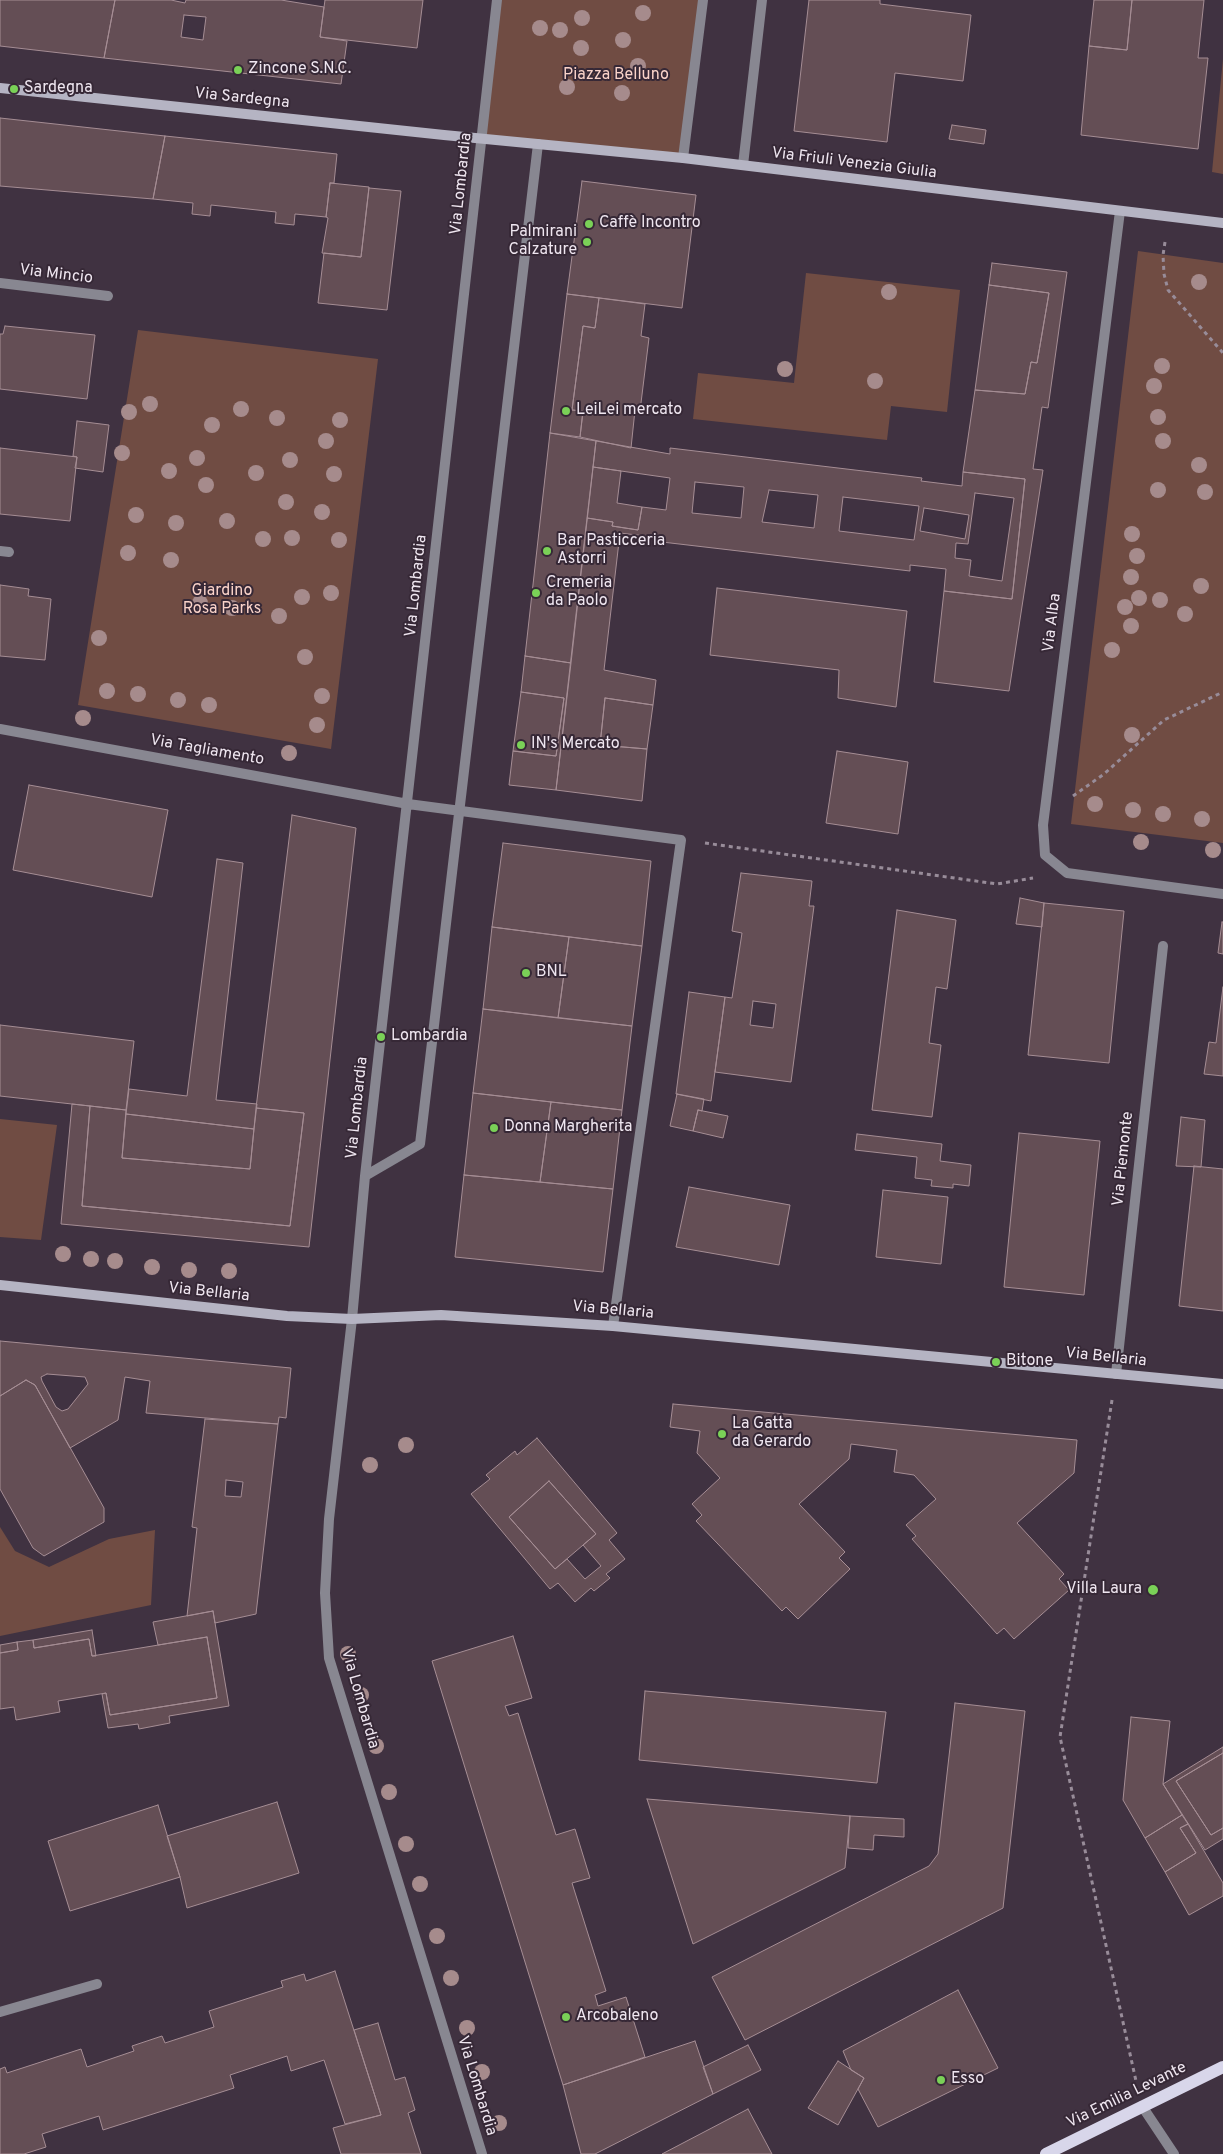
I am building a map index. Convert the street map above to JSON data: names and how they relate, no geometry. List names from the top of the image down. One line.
{"streets":{"main road":["Via Emilia Levante"],"street":["Via Sardegna","Via Friuli Venezia Giulia","Via Lombardia","Via Mincio","Via Alba","Via Tagliamento","Via Piemonte","Via Bellaria"]},"crossings":[["Via Sardegna","Via Friuli Venezia Giulia"],["Via Sardegna","Via Lombardia"],["Via Friuli Venezia Giulia","Via Lombardia"],["Via Friuli Venezia Giulia","Via Alba"],["Via Lombardia","Via Tagliamento"],["Via Lombardia","Via Bellaria"],["Via Piemonte","Via Bellaria"]],"parks":["Piazza Belluno","Giardino Rosa Parks"],"places":["Zincone S.N.C.","Sardegna","Caffè Incontro","Palmirani Calzature","LeiLei mercato","Bar Pasticceria Astorri","Cremeria da Paolo","IN's Mercato","BNL","Lombardia","Donna Margherita","Bitone","La Gatta da Gerardo","Villa Laura","Arcobaleno","Esso"]}
